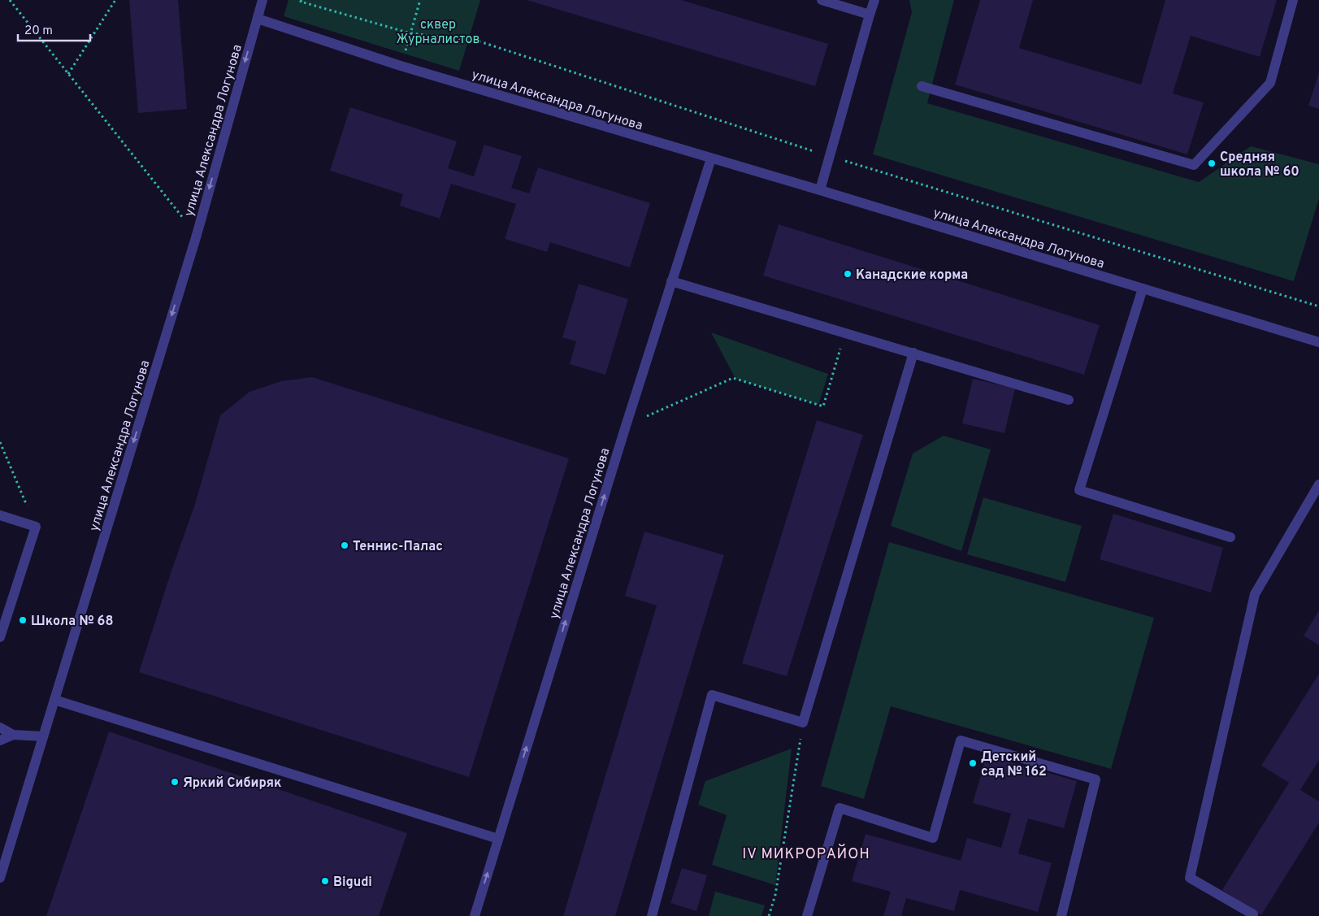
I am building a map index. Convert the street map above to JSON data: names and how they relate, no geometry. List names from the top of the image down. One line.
{"streets":{"street":["улица Александра Логунова"]},"districts":["IV МИКРОРАЙОН"],"parks":["сквер Журналистов"],"places":["Средняя школа № 60","Канадские корма","Теннис-Палас","Школа № 68","Детский сад № 162","Яркий Сибиряк","Bigudi"],"scale_bar":"20 m"}
